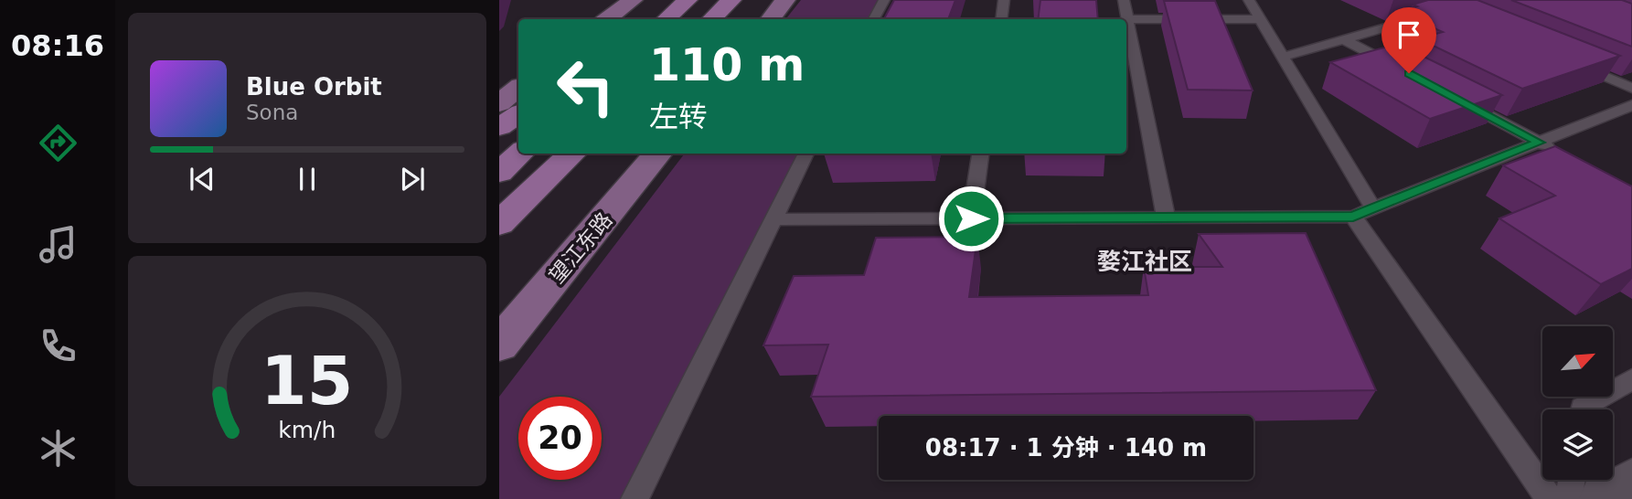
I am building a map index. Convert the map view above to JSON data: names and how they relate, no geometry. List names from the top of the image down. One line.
{"streets":{"main road":["望江东路"]},"districts":["婺江社区"],"north":"top right","page":{"tabs":"08:16","turn":["110 m","左转"],"song":["Blue Orbit","Sona"],"limit":"20","trip":"08:17 · 1 分钟 · 140 m","gauge":["15","km/h"]}}
